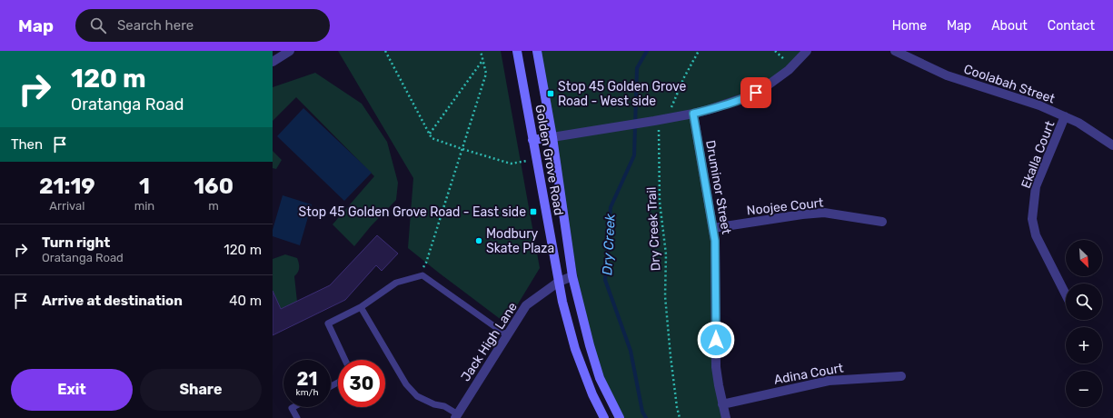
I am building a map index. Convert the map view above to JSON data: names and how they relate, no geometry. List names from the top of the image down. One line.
{"streets":{"main road":["Golden Grove Road"],"street":["Coolabah Street","Ekalla Court","Druminor Street","Noojee Court","Jack High Lane","Adina Court"],"path":["Dry Creek Trail"]},"crossings":[["Coolabah Street","Ekalla Court"],["Golden Grove Road","Jack High Lane"],["Druminor Street","Noojee Court"],["Druminor Street","Adina Court"]],"water":["Dry Creek"],"places":{"transit":["Stop 45 Golden Grove Road - West side","Stop 45 Golden Grove Road - East side"],"other":["Modbury Skate Plaza"]},"north":"bottom right","page":{"header":"Map","search":"Search here","nav":["Home","Map","About","Contact"],"turn":["120 m","Oratanga Road"],"then":"Then","eta":["21:19","Arrival","1","min","160","m"],"list":[{"name":"Turn right","note":"Oratanga Road","value":"120 m"},{"name":"Arrive at destination","value":"40 m"}],"map_buttons":["+","−"],"speed":"21 km/h","limit":"30","buttons":["Exit","Share"]}}
